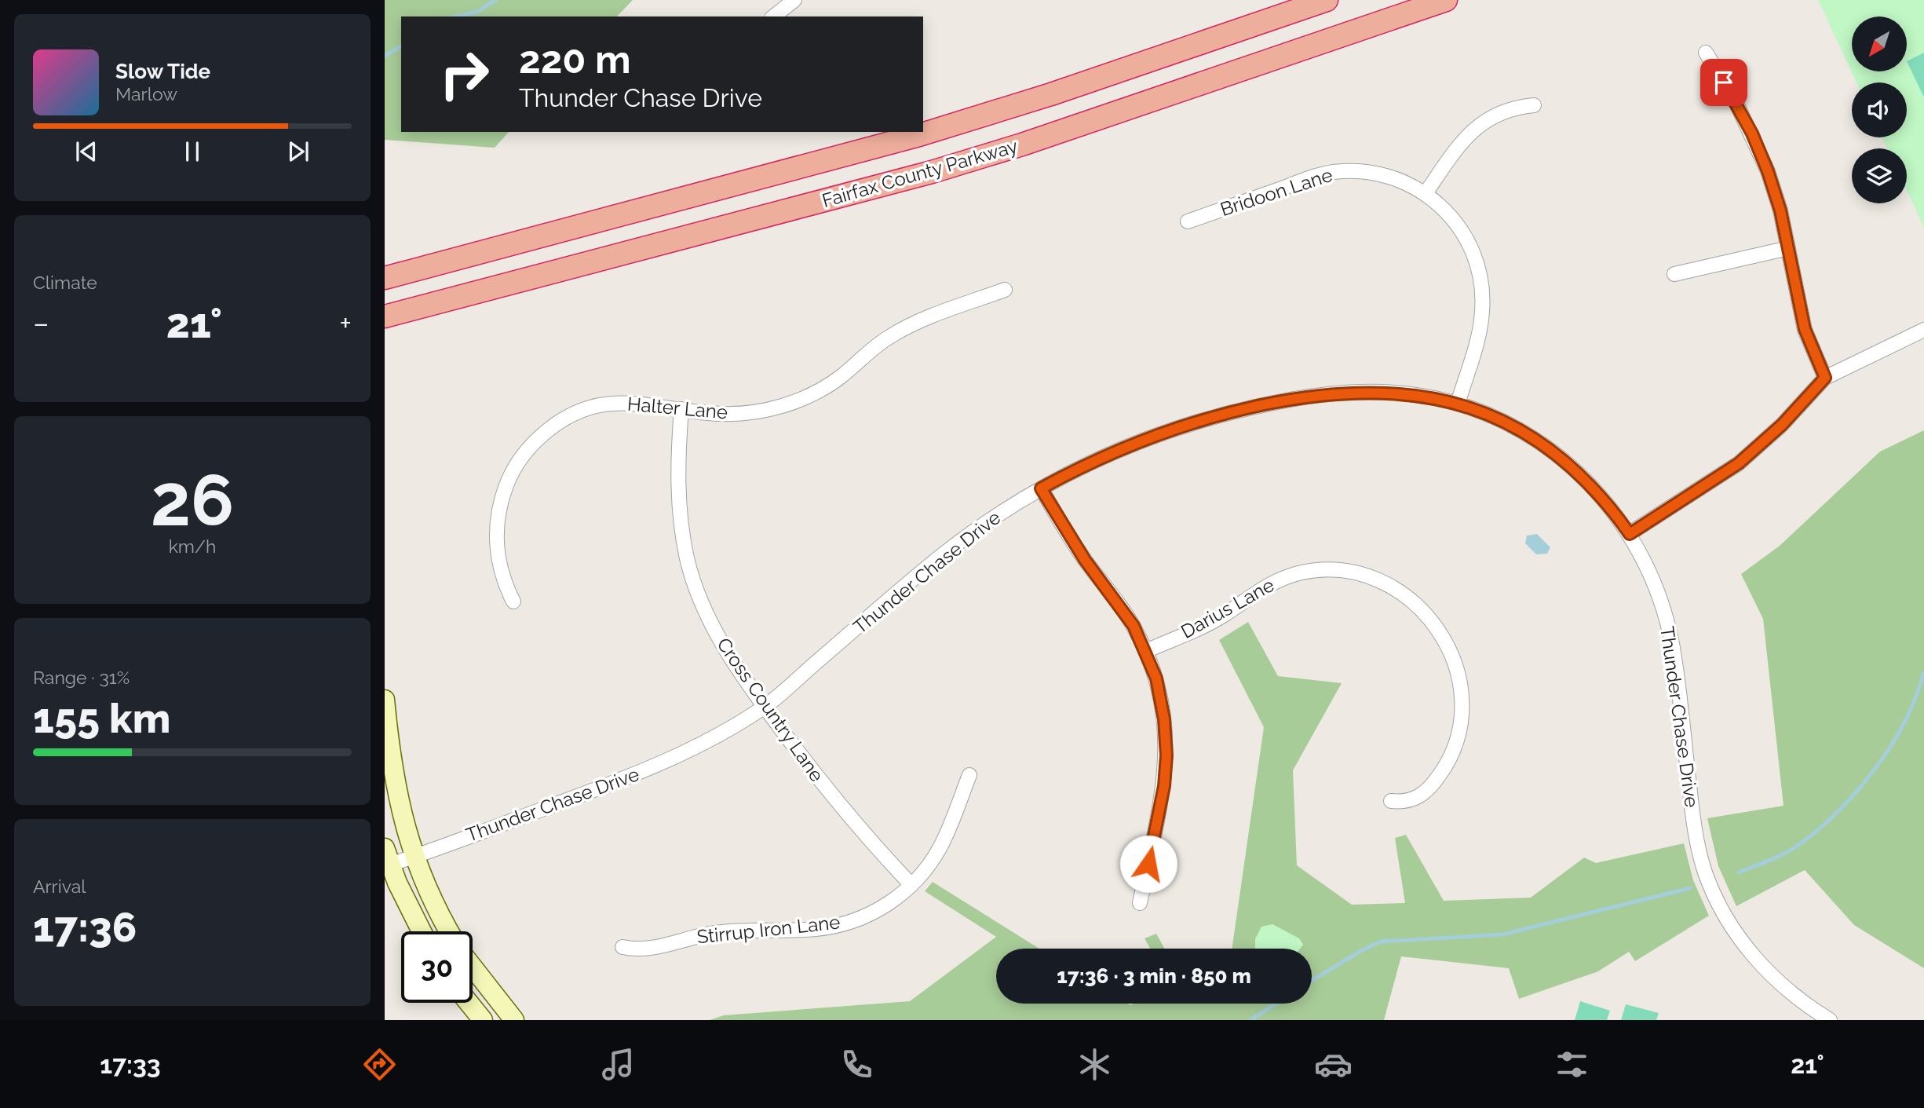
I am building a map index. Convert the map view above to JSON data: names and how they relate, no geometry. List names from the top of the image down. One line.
{"streets":{"highway":["Fairfax County Parkway"],"street":["Bridoon Lane","Halter Lane","Thunder Chase Drive","Darius Lane","Cross Country Lane","Stirrup Iron Lane"]},"crossings":[["Bridoon Lane","Thunder Chase Drive"],["Halter Lane","Cross Country Lane"],["Thunder Chase Drive","Cross Country Lane"],["Cross Country Lane","Stirrup Iron Lane"]],"north":"bottom left","page":{"turn":["220 m","Thunder Chase Drive"],"song":["Slow Tide","Marlow"],"tile":["Climate",["26","km/h"],["Range · 31%","155 km"],["Arrival","17:36"]],"heat":["−","21°","+"],"limit":"30","trip":"17:36 · 3 min · 850 m","tabs":["17:33","21°"]}}
